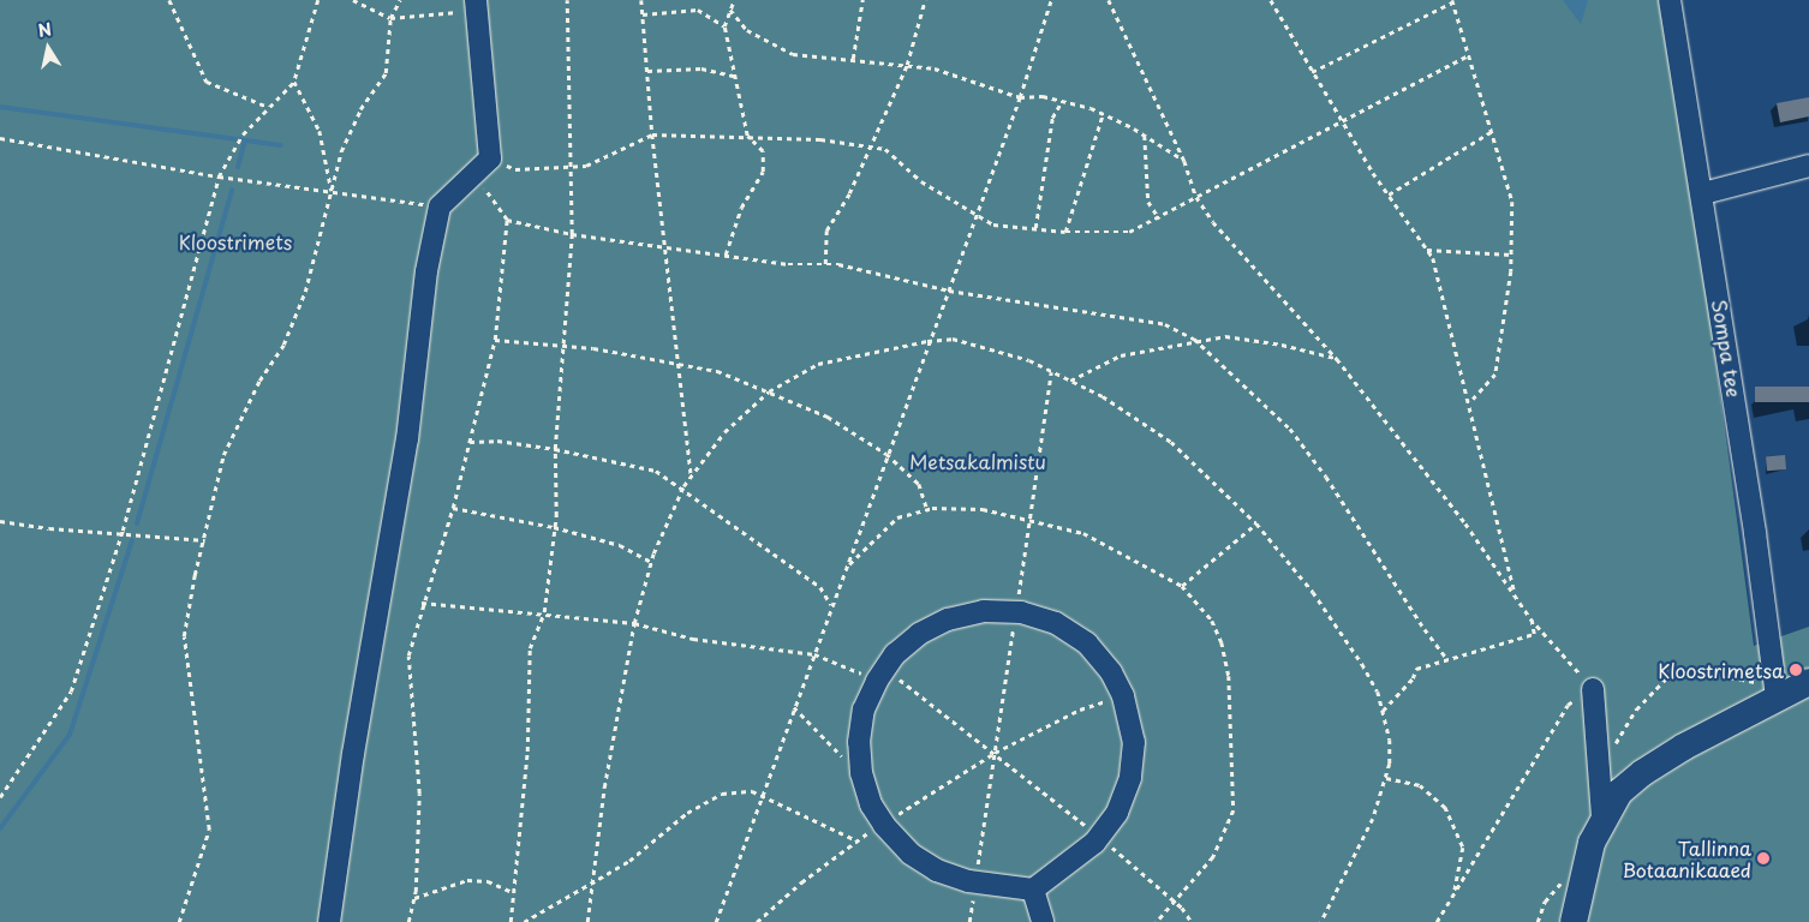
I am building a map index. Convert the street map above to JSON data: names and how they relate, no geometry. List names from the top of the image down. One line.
{"streets":{"street":["Sompa tee"]},"parks":["Kloostrimets","Metsakalmistu"],"places":["Kloostrimetsa","Tallinna Botaanikaaed"],"north":"top"}
